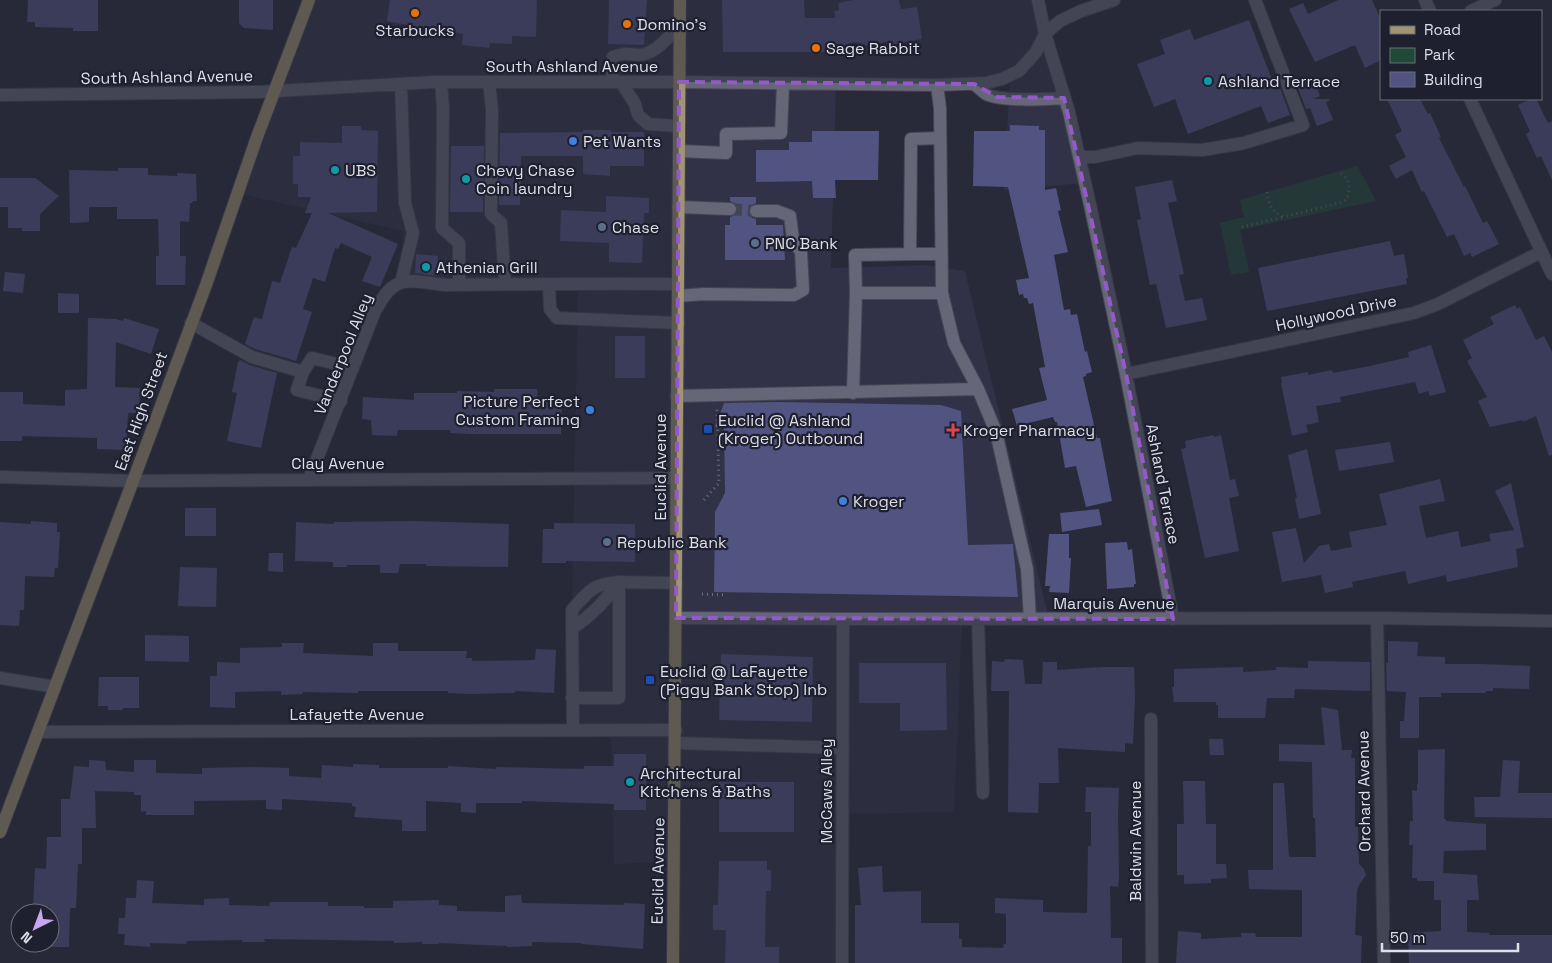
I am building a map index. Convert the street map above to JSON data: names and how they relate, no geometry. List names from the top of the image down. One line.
{"streets":{"main road":["East High Street","Euclid Avenue"],"street":["South Ashland Avenue","Hollywood Drive","Vanderpool Alley","Clay Avenue","Ashland Terrace","Marquis Avenue","Lafayette Avenue","McCaws Alley","Orchard Avenue","Baldwin Avenue"]},"crossings":[["South Ashland Avenue","East High Street"],["South Ashland Avenue","Euclid Avenue"],["South Ashland Avenue","Ashland Terrace"],["Hollywood Drive","Ashland Terrace"],["Vanderpool Alley","Clay Avenue"],["East High Street","Clay Avenue"],["East High Street","Lafayette Avenue"],["Clay Avenue","Euclid Avenue"],["Euclid Avenue","Marquis Avenue"],["Euclid Avenue","Lafayette Avenue"],["Ashland Terrace","Marquis Avenue"],["Marquis Avenue","McCaws Alley"],["Marquis Avenue","Orchard Avenue"],["Lafayette Avenue","McCaws Alley"]],"places":{"other":["Starbucks","Domino's","Sage Rabbit","Ashland Terrace","Pet Wants","UBS","Chevy Chase Coin laundry","Chase","PNC Bank","Athenian Grill","Picture Perfect Custom Framing","Kroger","Republic Bank","Architectural Kitchens & Baths"],"transit":["Euclid @ Ashland (Kroger) Outbound","Euclid @ LaFayette (Piggy Bank Stop) Inb"],"health":["Kroger Pharmacy"]},"legend":["Road","Park","Building"],"scale_bar":"50 m","north":"bottom left"}
